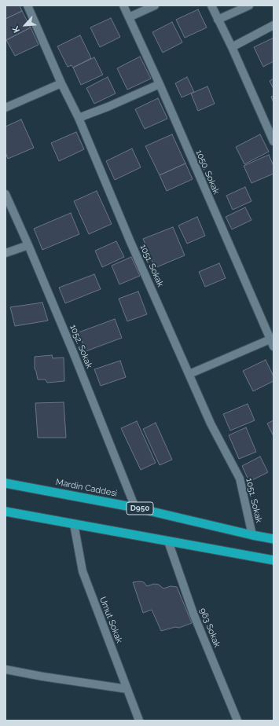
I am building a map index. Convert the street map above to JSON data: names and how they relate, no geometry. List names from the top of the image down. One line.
{"streets":{"highway":["Mardin Caddesi","D950"],"street":["1050. Sokak","1051. Sokak","1052. Sokak","Umut Sokak","963 Sokak"]},"crossings":[["1051. Sokak","Mardin Caddesi"],["1052. Sokak","Mardin Caddesi"]],"north":"bottom left"}
